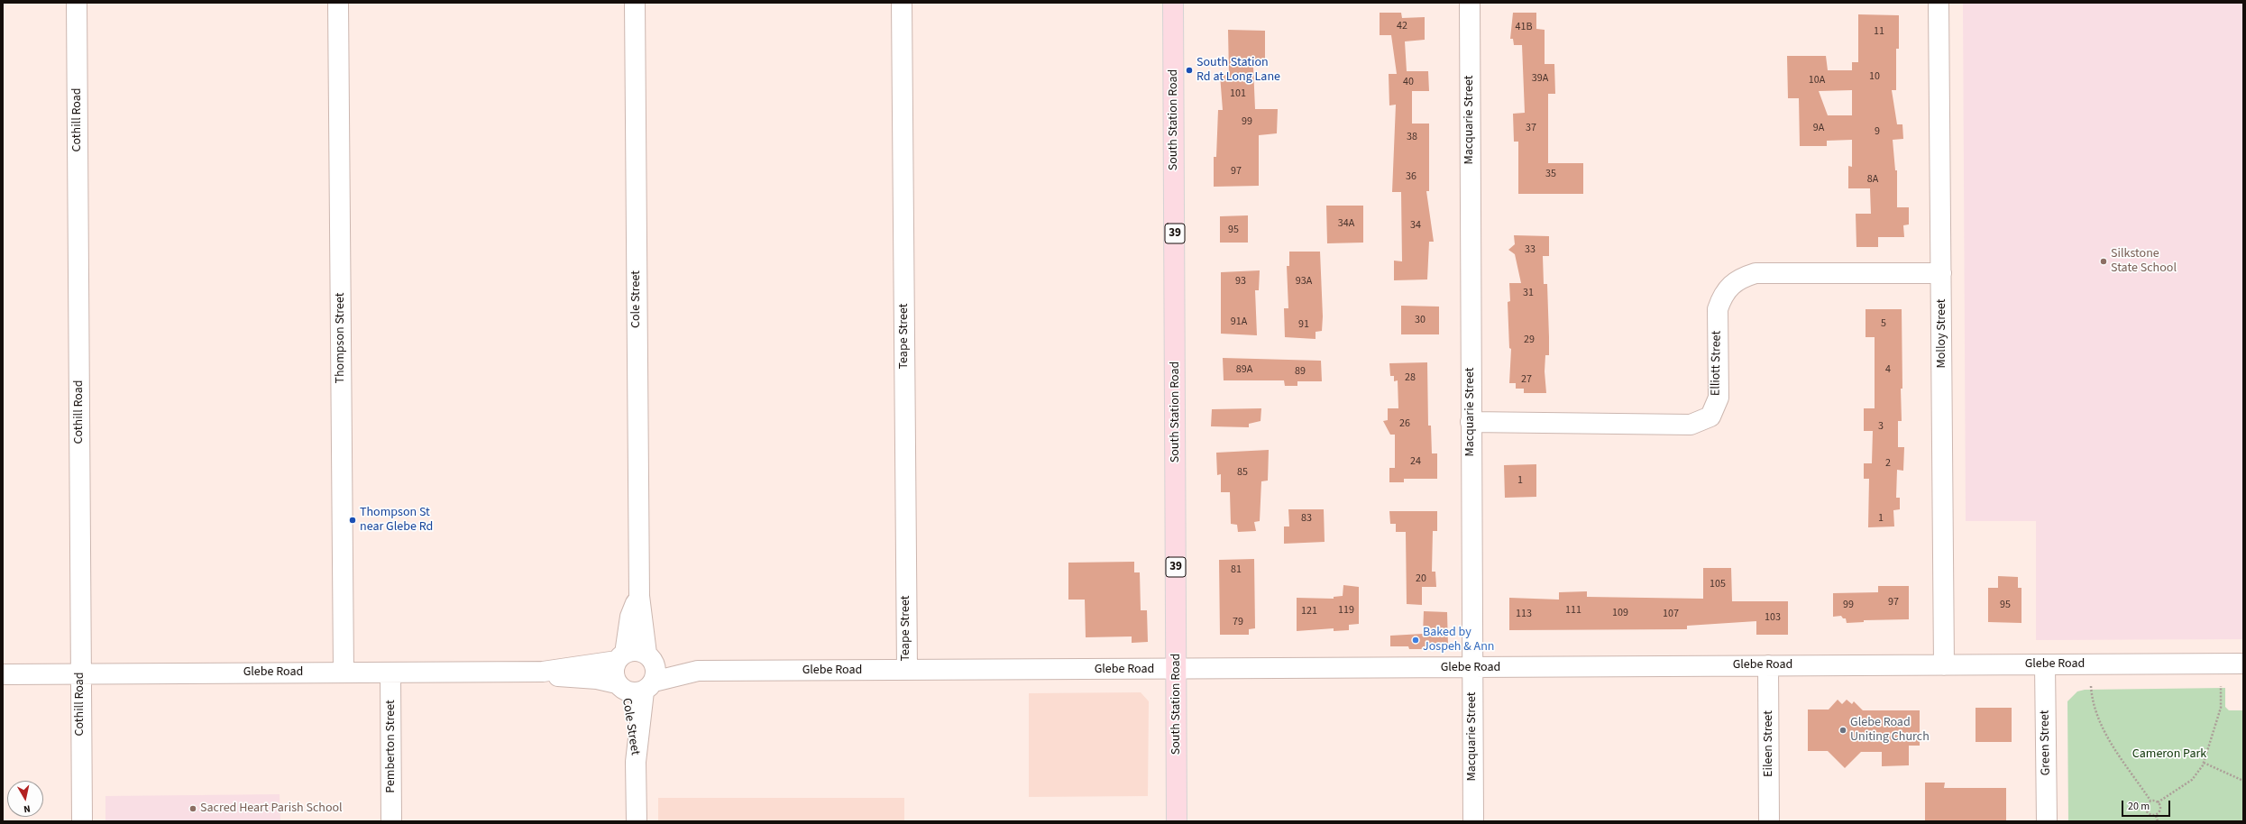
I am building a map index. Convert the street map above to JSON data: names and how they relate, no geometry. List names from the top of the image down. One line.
{"streets":{"main road":["South Station Road","39"],"street":["Cothill Road","Macquarie Street","Cole Street","Molloy Street","Teape Street","Thompson Street","Elliott Street","Glebe Road","Green Street","Eileen Street","Pemberton Street"]},"crossings":[["Cothill Road","Glebe Road"],["South Station Road","Glebe Road"],["Macquarie Street","Elliott Street"],["Macquarie Street","Glebe Road"],["Cole Street","Glebe Road"],["Molloy Street","Elliott Street"],["Molloy Street","Glebe Road"],["Teape Street","Glebe Road"],["Thompson Street","Glebe Road"],["Glebe Road","Green Street"],["Glebe Road","Eileen Street"],["Glebe Road","Pemberton Street"]],"parks":["Cameron Park"],"places":["South Station Rd at Long Lane","Silkstone State School","Thompson St near Glebe Rd","Baked by Jospeh & Ann","Glebe Road Uniting Church","Sacred Heart Parish School"],"house_numbers":["42","41B","11","10","39A","10A","40","101","99","37","9A","9","38","97","35","36","8A","34A","34","95","33","93","93A","31","30","91A","5","91","29","89A","4","89","28","27","26","3","24","2","85","1","83","1","81","20","105","97","99","95","119","111","121","109","113","107","103","79"],"scale_bar":"20 m","north":"bottom"}
